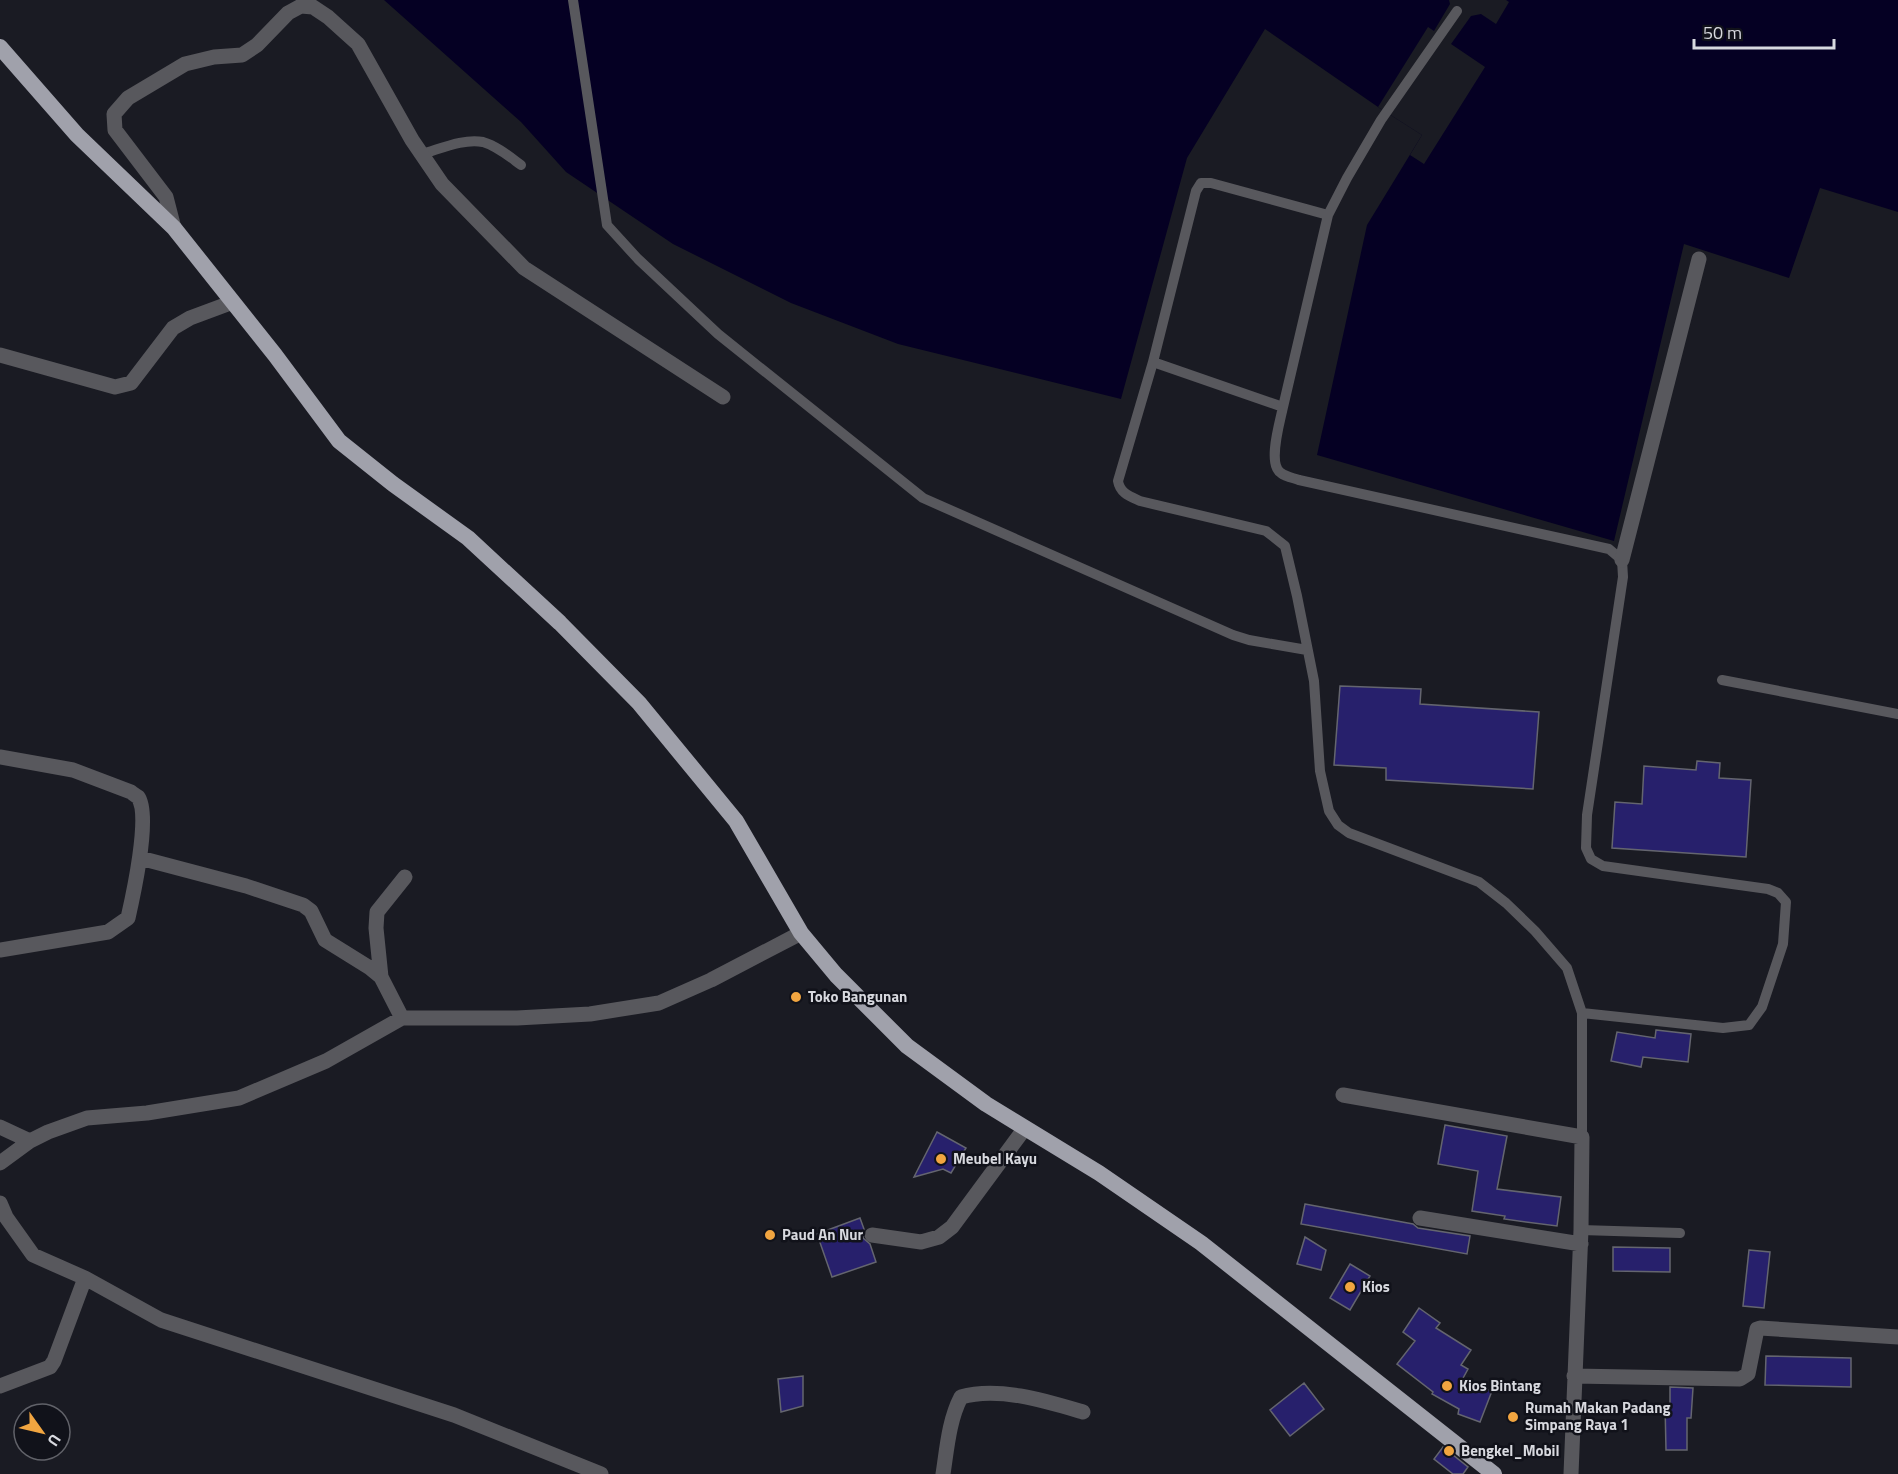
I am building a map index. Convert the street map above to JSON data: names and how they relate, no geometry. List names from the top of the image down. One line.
{"places":["Toko Bangunan","Meubel Kayu","Paud An Nur","Kios","Kios Bintang","Rumah Makan Padang Simpang Raya 1","Bengkel_Mobil"],"scale_bar":"50 m","north":"bottom right"}
